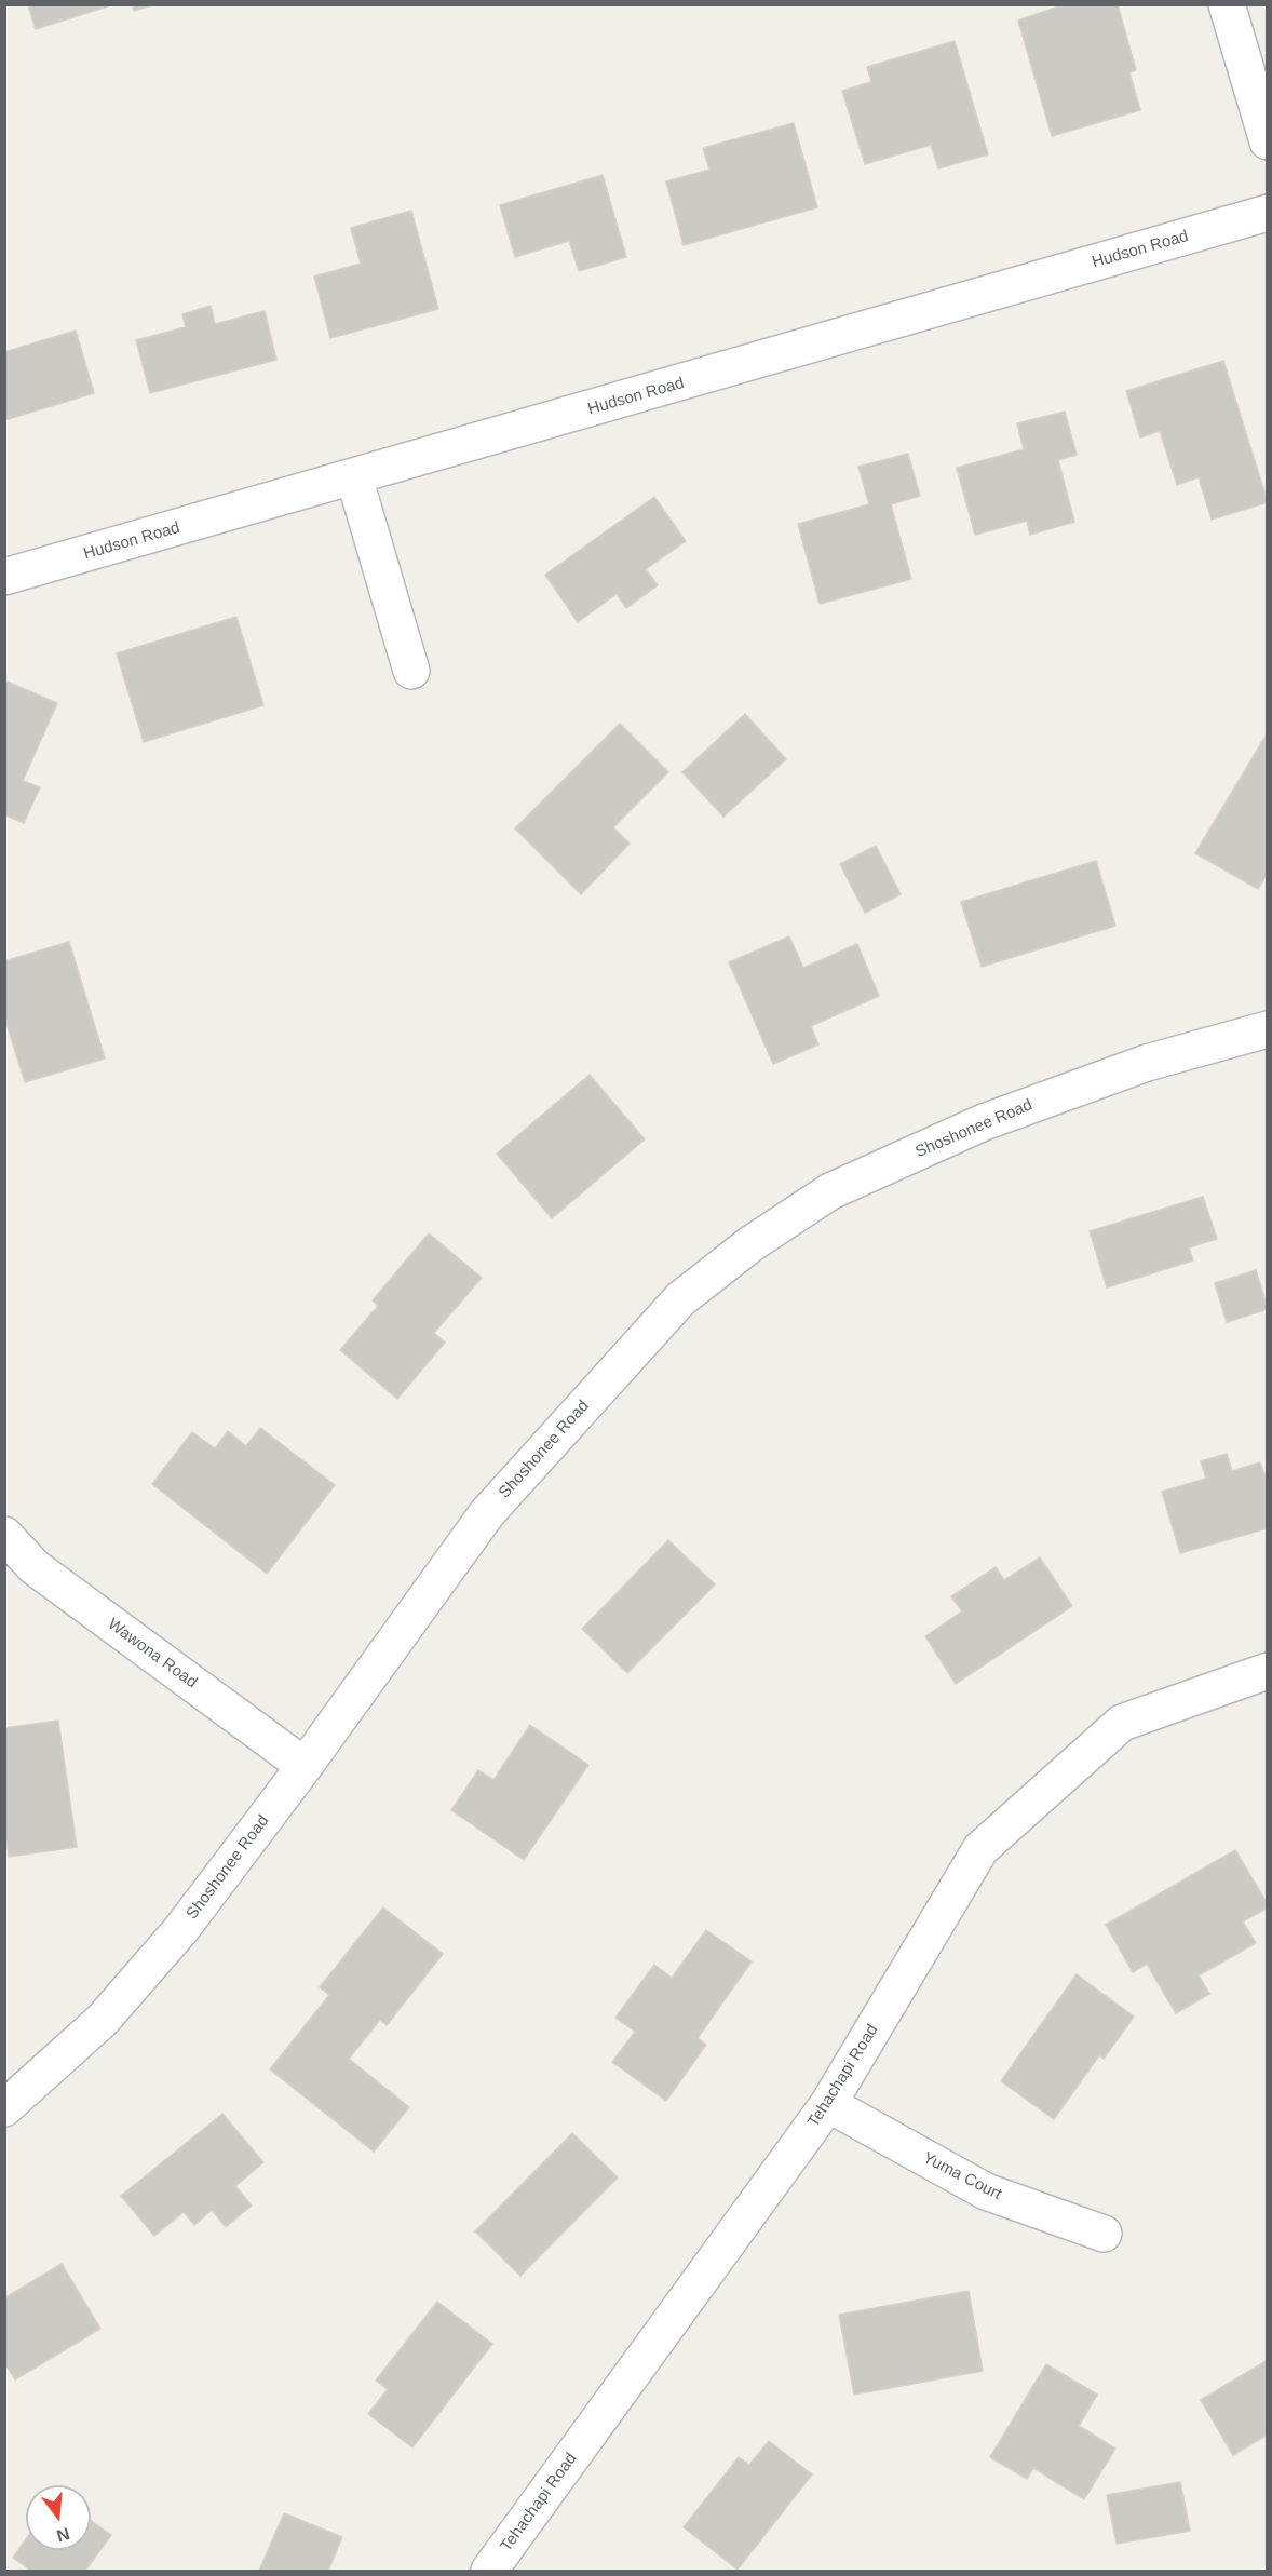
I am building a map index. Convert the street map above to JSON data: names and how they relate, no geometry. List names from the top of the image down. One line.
{"streets":{"street":["Hudson Road","Shoshonee Road","Wawona Road","Tehachapi Road","Yuma Court"]},"crossings":[["Shoshonee Road","Wawona Road"],["Tehachapi Road","Yuma Court"]],"north":"bottom"}
